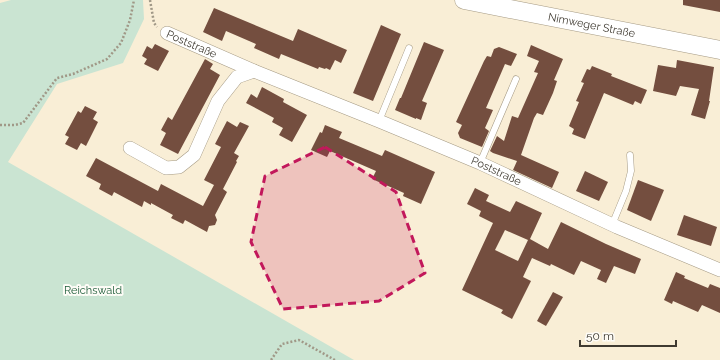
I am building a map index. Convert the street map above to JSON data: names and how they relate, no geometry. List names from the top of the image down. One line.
{"streets":{"main road":["Nimweger Straße"],"street":["Poststraße"]},"parks":["Reichswald"],"scale_bar":"50 m"}
